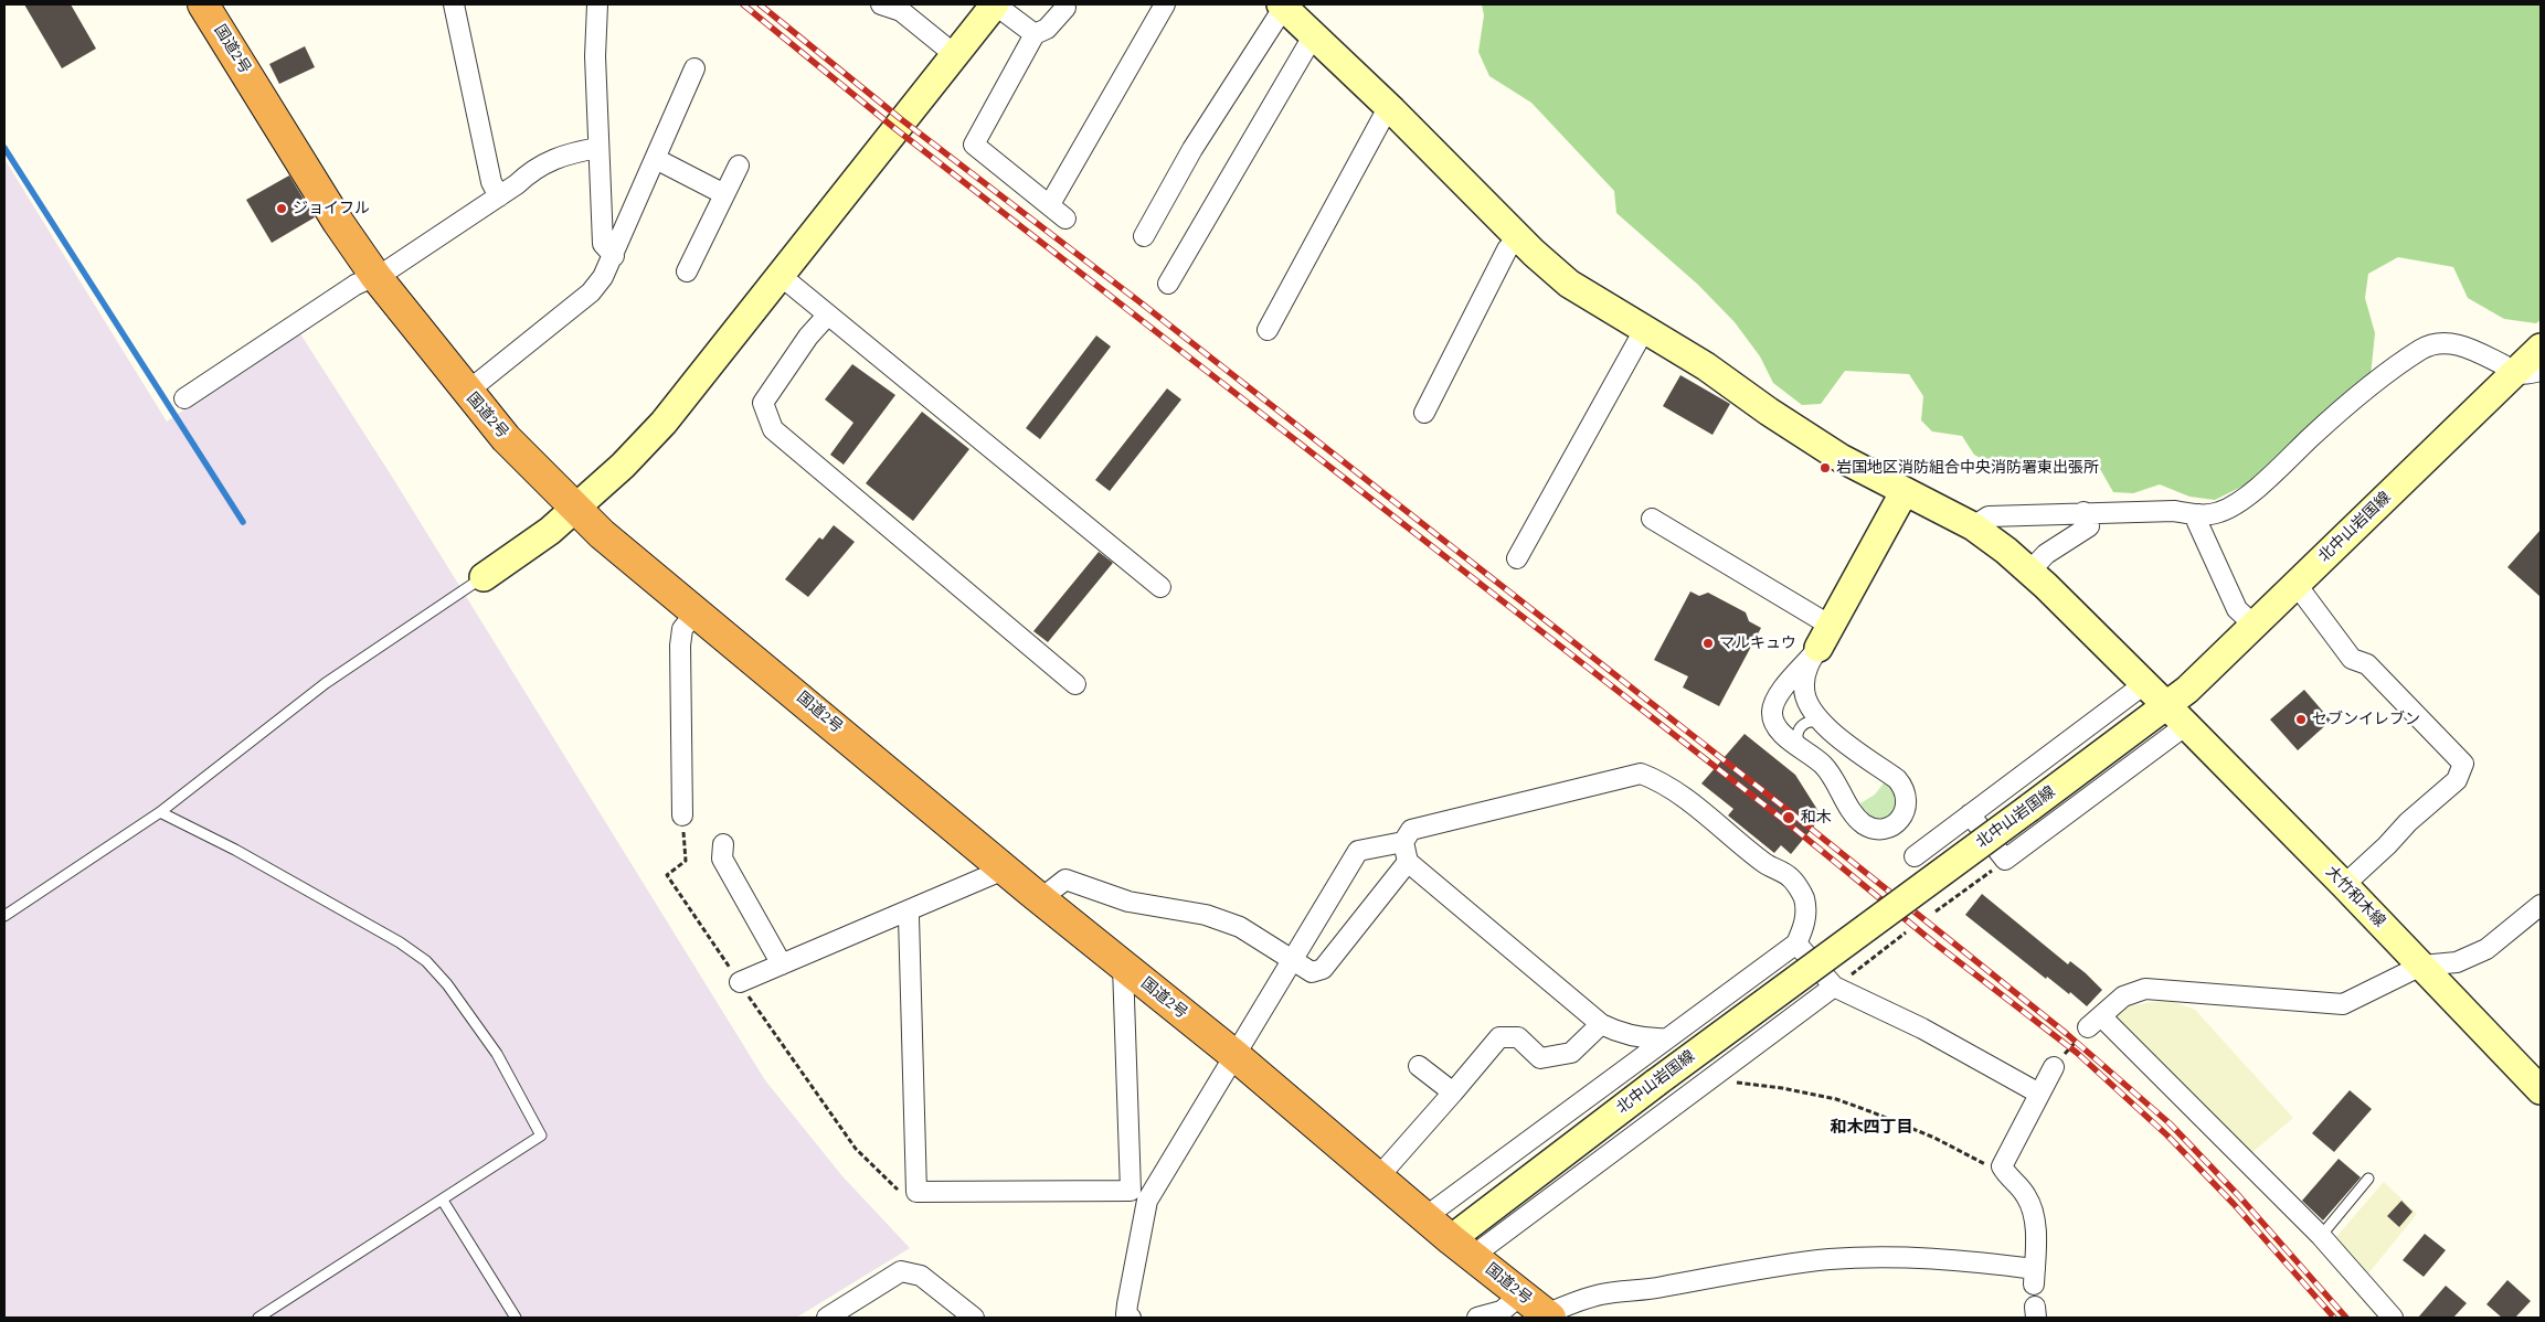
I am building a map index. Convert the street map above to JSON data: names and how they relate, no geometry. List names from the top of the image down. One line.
{"streets":{"highway":["国道2号"],"street":["北中山岩国線","大竹和木線"]},"crossings":[["国道2号","北中山岩国線"],["北中山岩国線","大竹和木線"]],"districts":["和木四丁目"],"places":["ジョイフル","岩国地区消防組合中央消防署東出張所","マルキュウ","セブンイレブン","和木"]}
